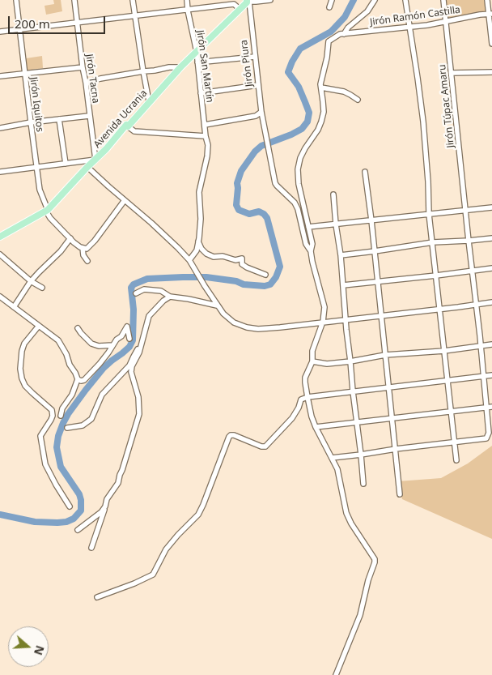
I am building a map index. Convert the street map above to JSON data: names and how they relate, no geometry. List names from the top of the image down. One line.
{"streets":{"main road":["Avenida Ucrania"],"street":["Jirón Ramón Castilla","Jirón Piura","Jirón San Martín","Jirón Tacna","Jirón Iquitos","Jirón Túpac Amaru"]},"crossings":[["Jirón Ramón Castilla","Jirón Túpac Amaru"],["Jirón Piura","Avenida Ucrania"],["Jirón San Martín","Avenida Ucrania"],["Jirón Tacna","Avenida Ucrania"],["Jirón Iquitos","Avenida Ucrania"]],"scale_bar":"200 m","north":"right"}
